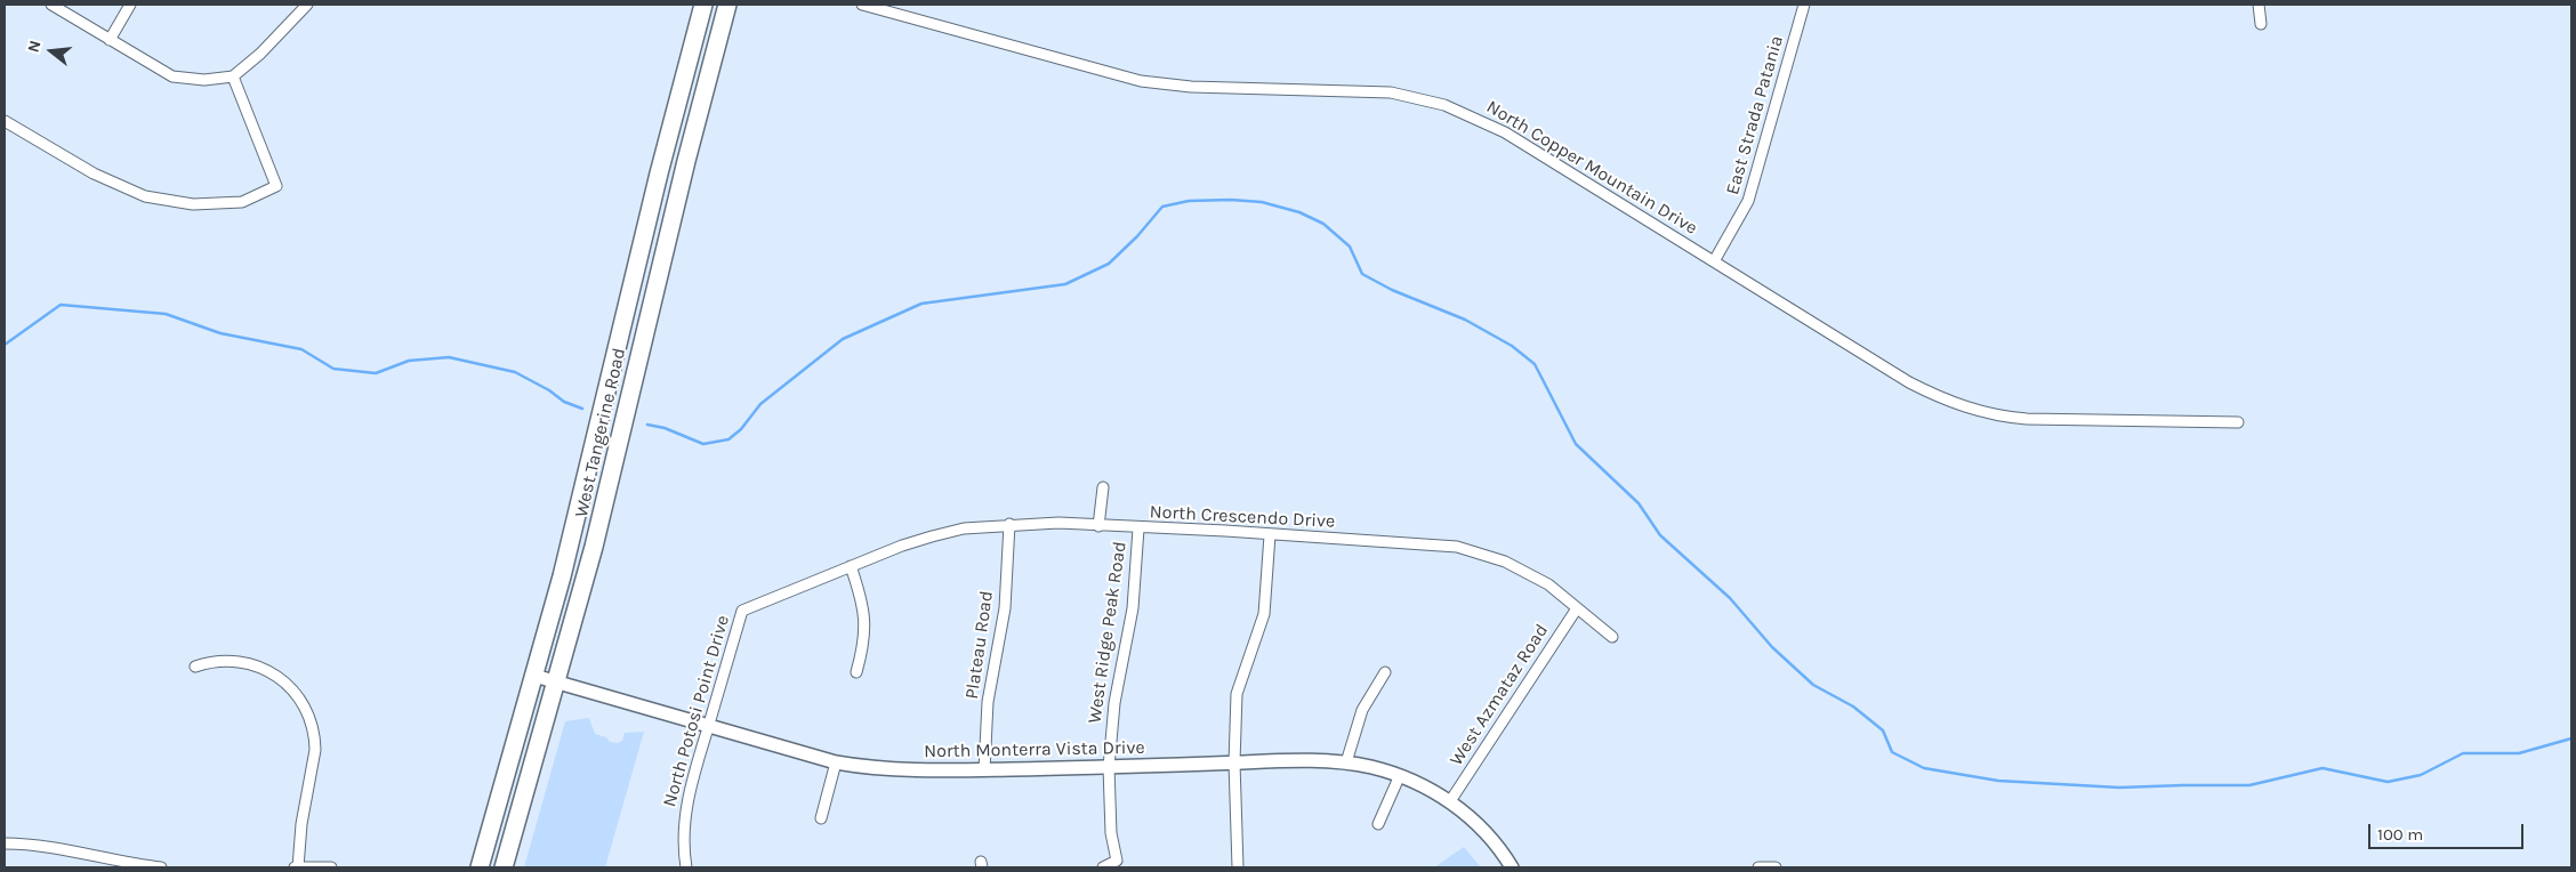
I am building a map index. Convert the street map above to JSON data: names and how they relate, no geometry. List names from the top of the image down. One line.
{"streets":{"main road":["West Tangerine Road"],"street":["East Strada Patania","North Copper Mountain Drive","North Crescendo Drive","West Ridge Peak Road","Plateau Road","West Azmataz Road","North Potosi Point Drive","North Monterra Vista Drive"]},"crossings":[["East Strada Patania","North Copper Mountain Drive"],["West Tangerine Road","North Monterra Vista Drive"],["North Crescendo Drive","West Ridge Peak Road"],["North Crescendo Drive","Plateau Road"],["North Crescendo Drive","West Azmataz Road"],["North Crescendo Drive","North Potosi Point Drive"],["West Ridge Peak Road","North Monterra Vista Drive"],["Plateau Road","North Monterra Vista Drive"],["West Azmataz Road","North Monterra Vista Drive"],["North Potosi Point Drive","North Monterra Vista Drive"]],"scale_bar":"100 m","north":"left"}
